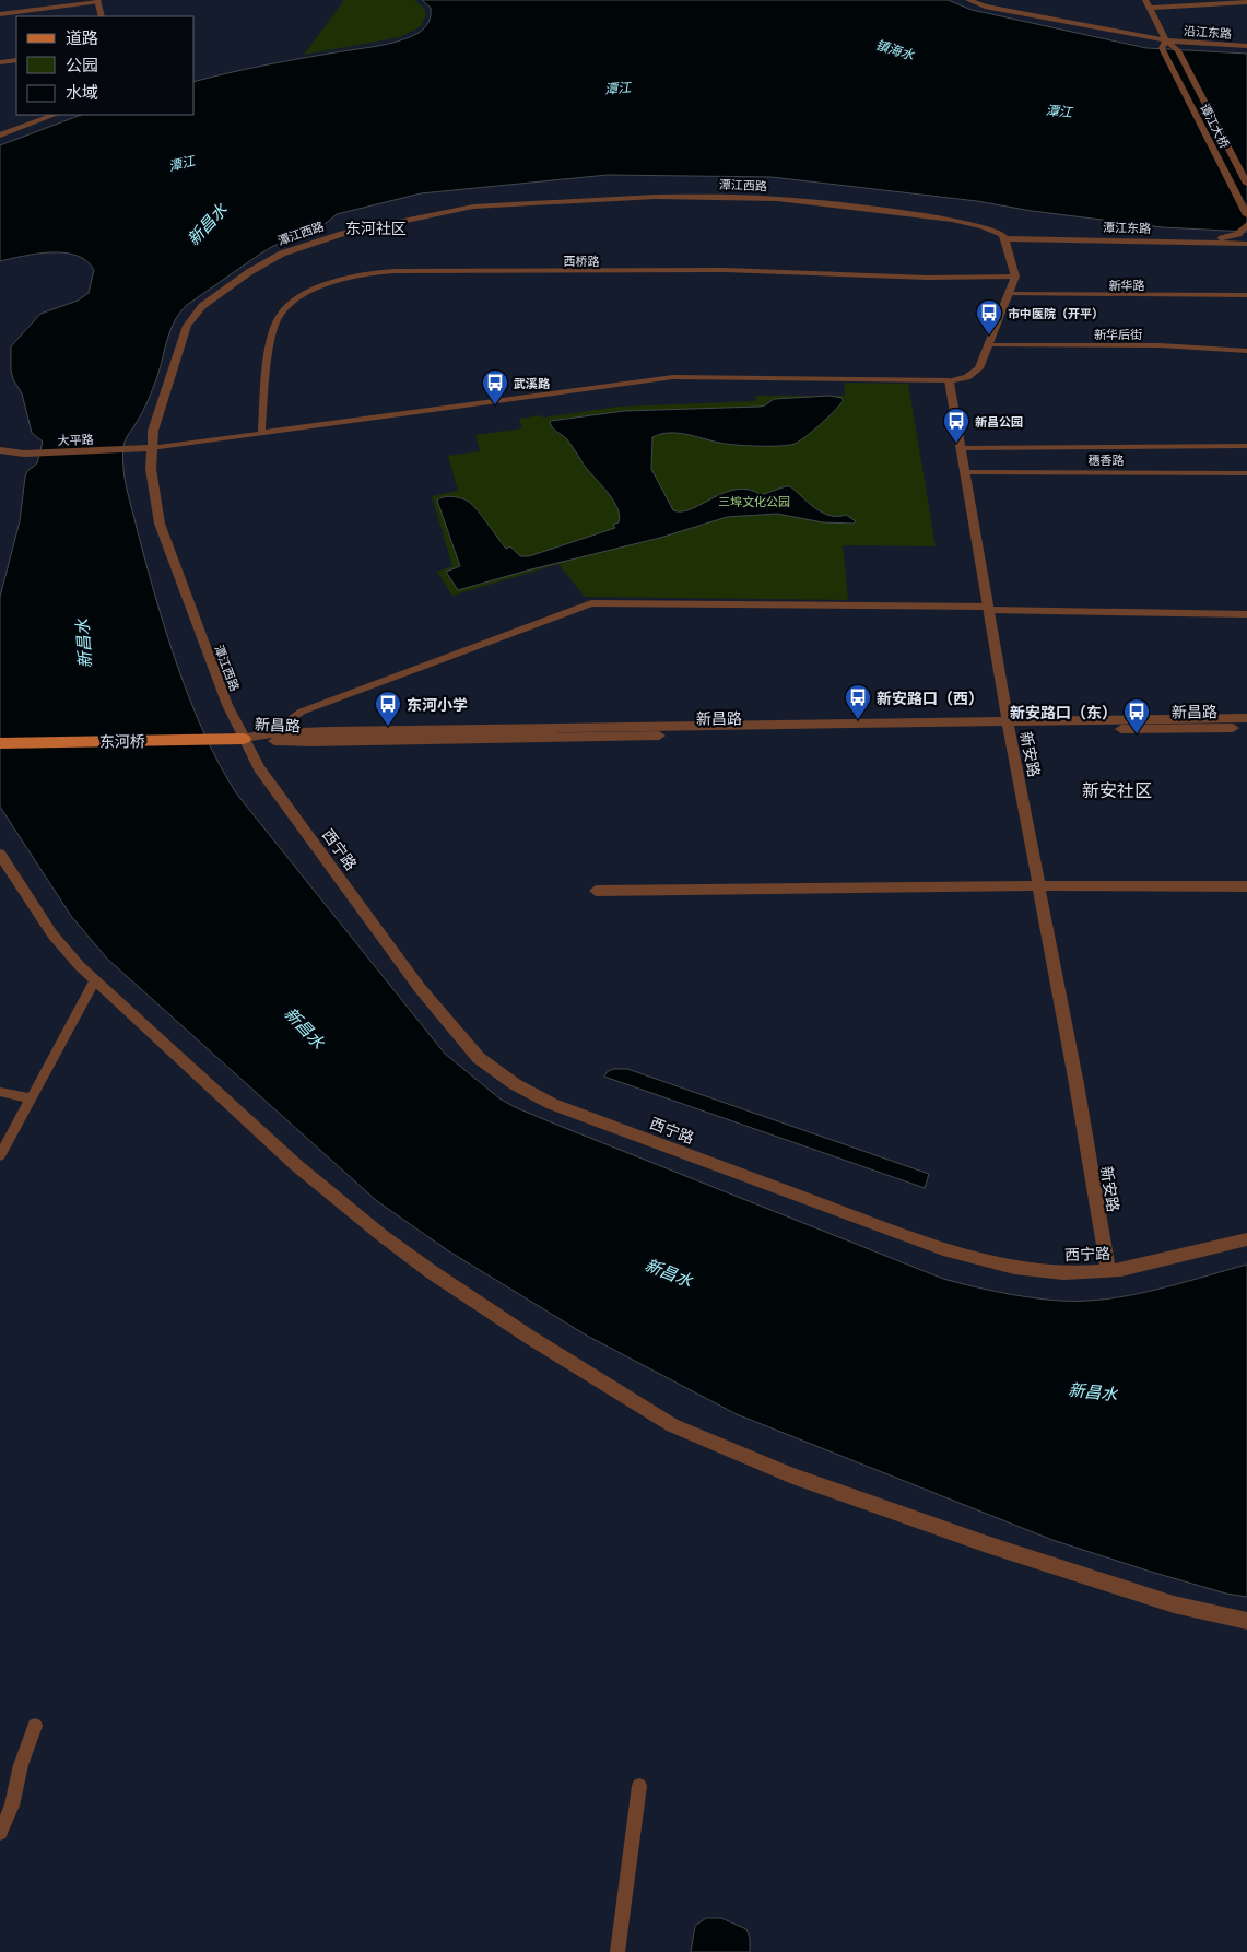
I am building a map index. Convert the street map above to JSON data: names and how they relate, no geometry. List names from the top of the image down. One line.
{"streets":{"main road":["东河桥"],"street":["沿江东路","谭江大桥","潭江西路","潭江东路","西桥路","新华路","新华后街","大平路","穗香路","新昌路","新安路","西宁路"]},"crossings":[["沿江东路","谭江大桥"],["潭江西路","潭江东路"],["潭江西路","大平路"],["潭江西路","新昌路"],["潭江西路","东河桥"],["潭江西路","西宁路"],["穗香路","新安路"],["新昌路","东河桥"],["新昌路","新安路"],["新昌路","西宁路"],["东河桥","西宁路"],["新安路","西宁路"]],"districts":["东河社区","新安社区"],"water":["镇海水","潭江","新昌水"],"parks":["三埠文化公园"],"places":{"bus stop":["市中医院（开平）","武溪路","新昌公园","新安路口（西）","东河小学","新安路口（东）"]},"legend":["道路","公园","水域"]}
